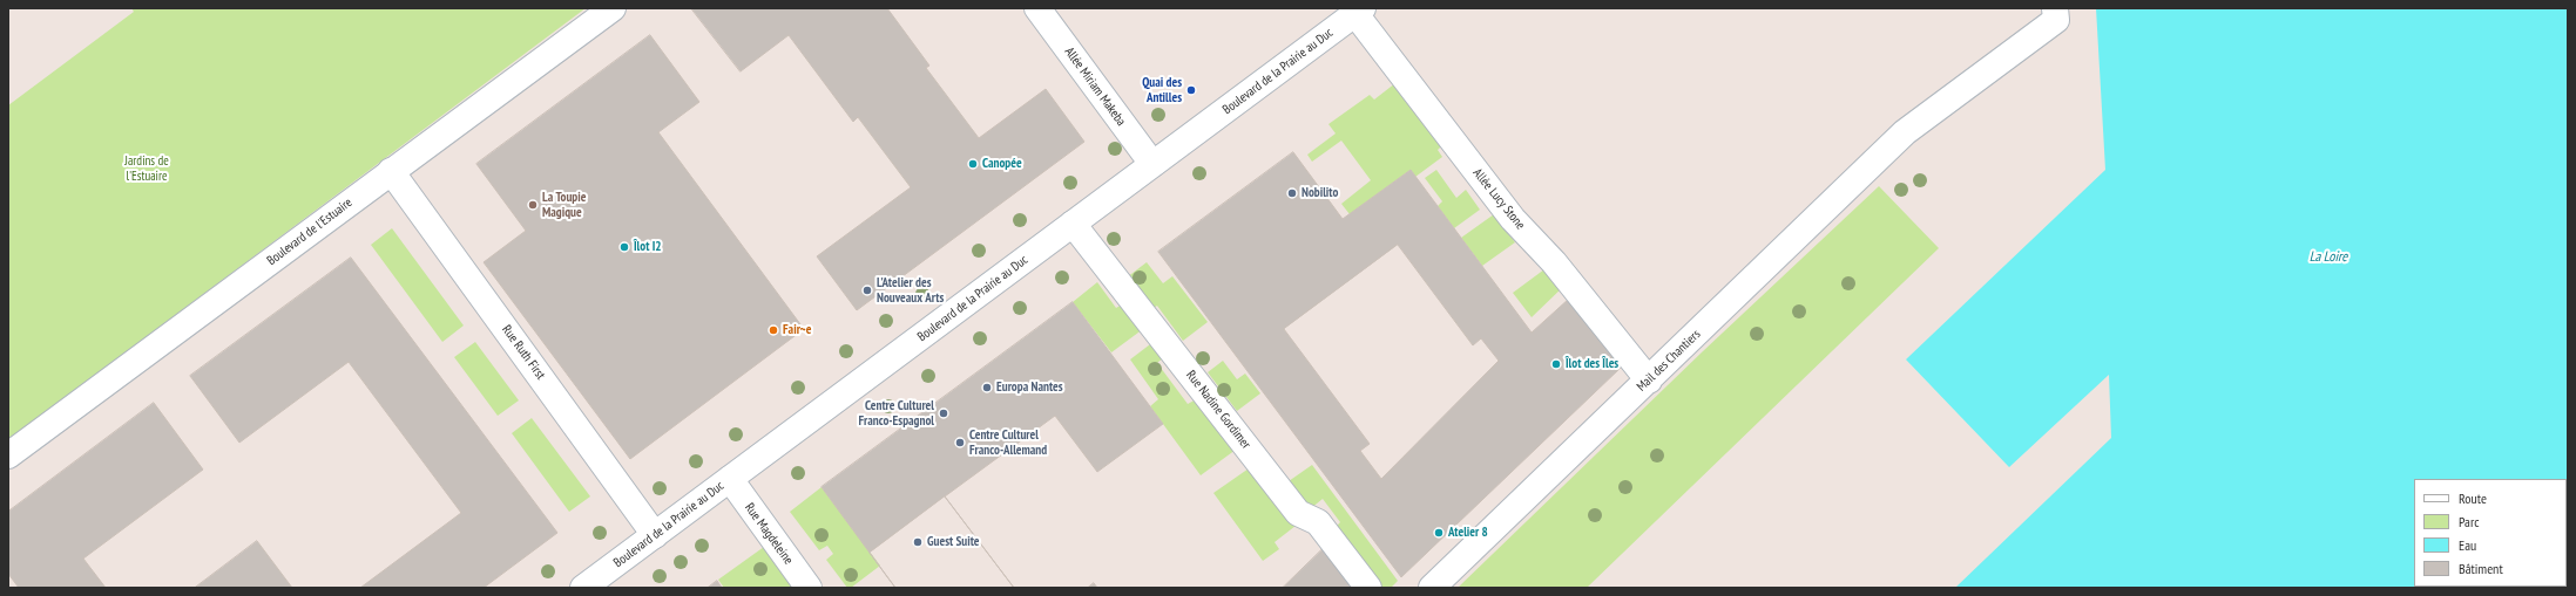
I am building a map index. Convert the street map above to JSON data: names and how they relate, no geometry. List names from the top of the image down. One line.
{"streets":{"street":["Boulevard de la Prairie au Duc","Allée Miriam Makeba","Allée Lucy Stone","Boulevard de l'Estuaire","Rue Ruth First","Mail des Chantiers","Rue Nadine Gordimer","Rue Magdeleine"]},"crossings":[["Boulevard de la Prairie au Duc","Allée Miriam Makeba"],["Boulevard de la Prairie au Duc","Allée Lucy Stone"],["Boulevard de la Prairie au Duc","Rue Ruth First"],["Boulevard de la Prairie au Duc","Rue Nadine Gordimer"],["Boulevard de la Prairie au Duc","Rue Magdeleine"],["Allée Lucy Stone","Mail des Chantiers"],["Boulevard de l'Estuaire","Rue Ruth First"]],"water":["La Loire"],"parks":["Jardins de l'Estuaire"],"places":["Quai des Antilles","Canopée","Nobilito","La Toupie Magique","Îlot I2","L'Atelier des Nouveaux Arts","Fair~e","Îlot des Îles","Europa Nantes","Centre Culturel Franco-Espagnol","Centre Culturel Franco-Allemand","Atelier 8","Guest Suite"],"legend":["Route","Parc","Eau","Bâtiment"]}
